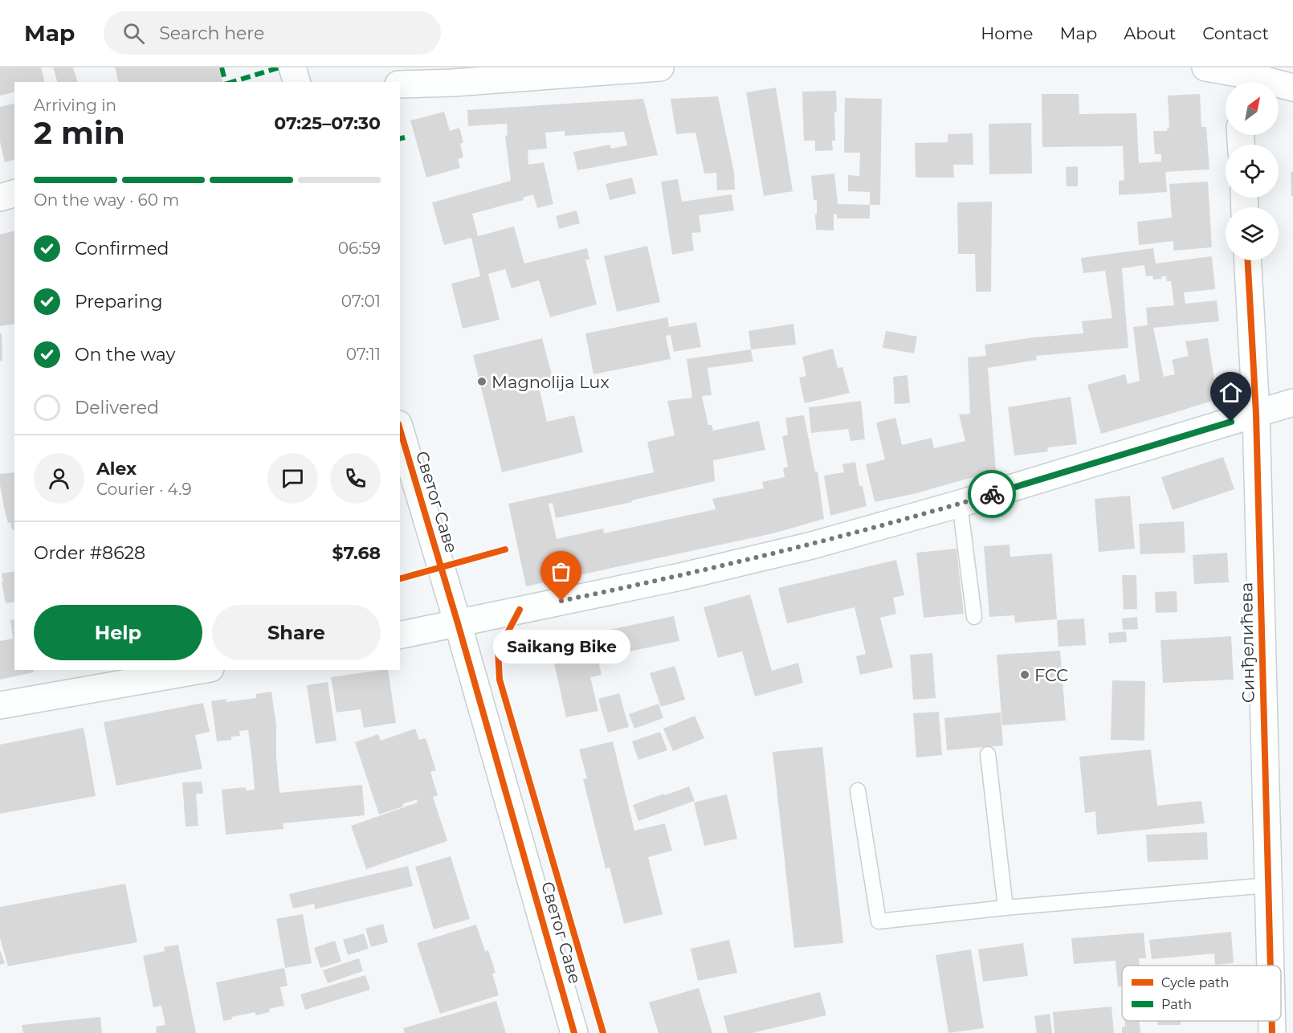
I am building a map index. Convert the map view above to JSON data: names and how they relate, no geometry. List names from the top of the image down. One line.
{"streets":{"street":["Светог Саве","Синђелићева"]},"places":["Magnolija Lux","Saikang Bike","FCC"],"legend":["Cycle path","Path"],"north":"top right","page":{"header":"Map","search":"Search here","nav":["Home","Map","About","Contact"],"heading":["2 min","Arriving in","07:25–07:30"],"panel":["Alex","Courier · 4.9","Order #8628","$7.68"],"bar":"On the way · 60 m","list":[["Confirmed","06:59"],["Preparing","07:01"],["On the way","07:11"],"Delivered"],"buttons":["Help","Share"],"bubble":"Saikang Bike"}}
